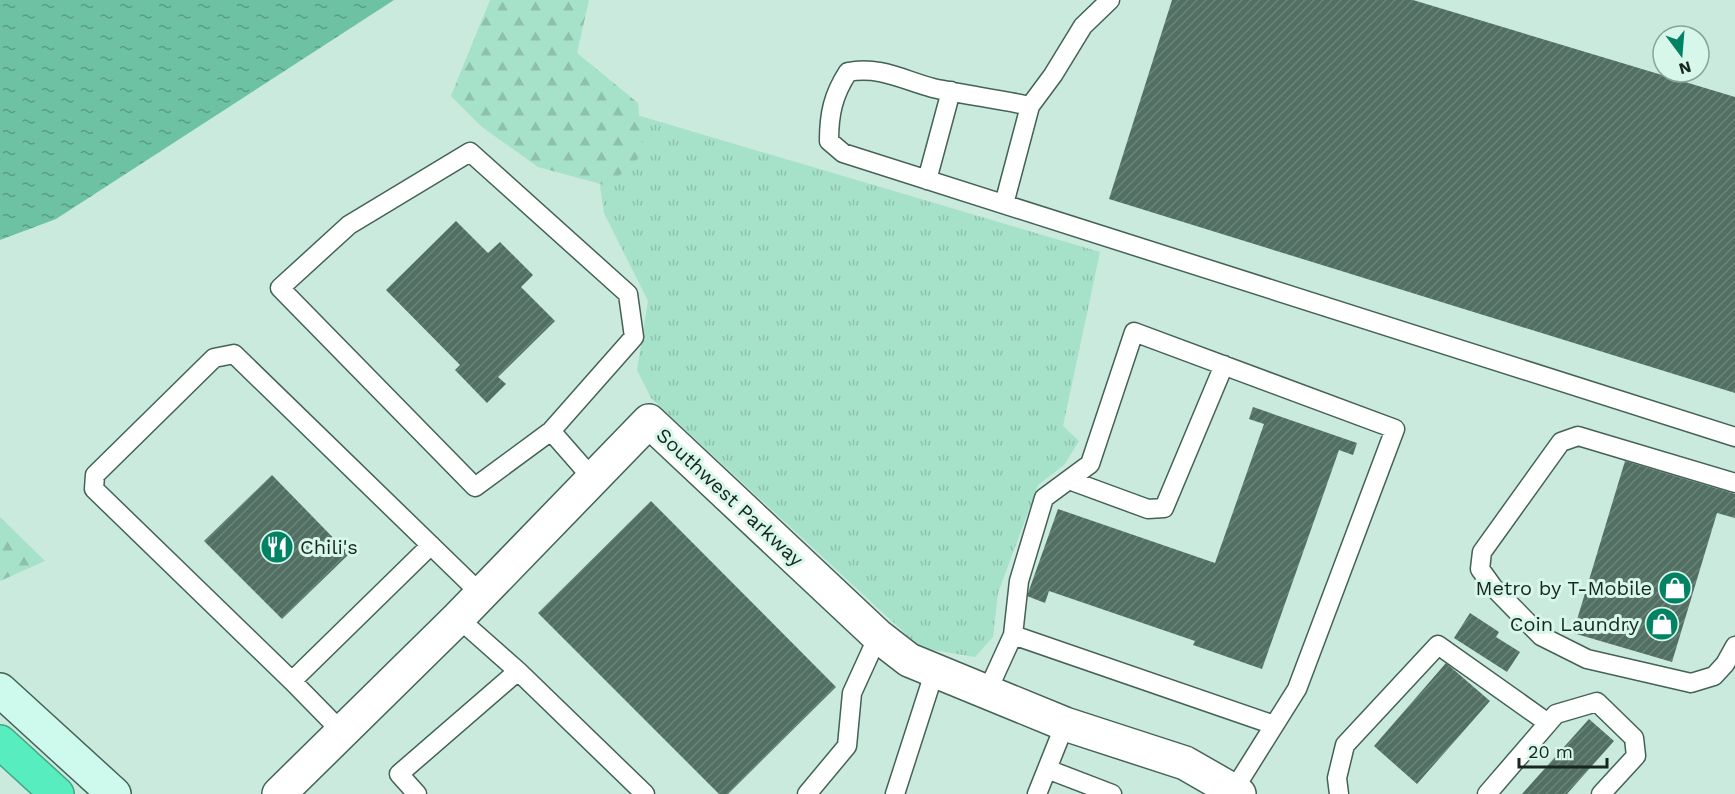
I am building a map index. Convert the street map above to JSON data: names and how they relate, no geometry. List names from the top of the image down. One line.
{"streets":{"street":["Southwest Parkway"]},"places":{"restaurant":["Chili's"],"shop":["Metro by T-Mobile","Coin Laundry"]},"scale_bar":"20 m","north":"bottom"}
